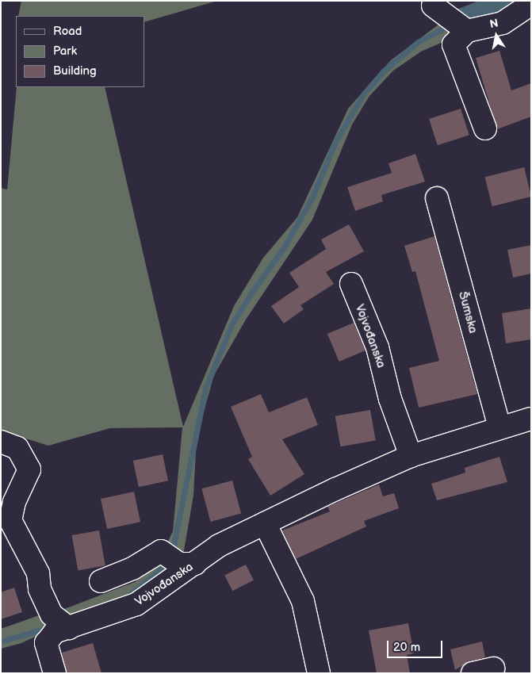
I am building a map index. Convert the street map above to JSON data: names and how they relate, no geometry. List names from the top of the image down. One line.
{"streets":{"street":["Šumska","Vojvođanska"]},"crossings":[["Šumska","Vojvođanska"]],"legend":["Road","Park","Building"],"scale_bar":"20 m","north":"top"}
